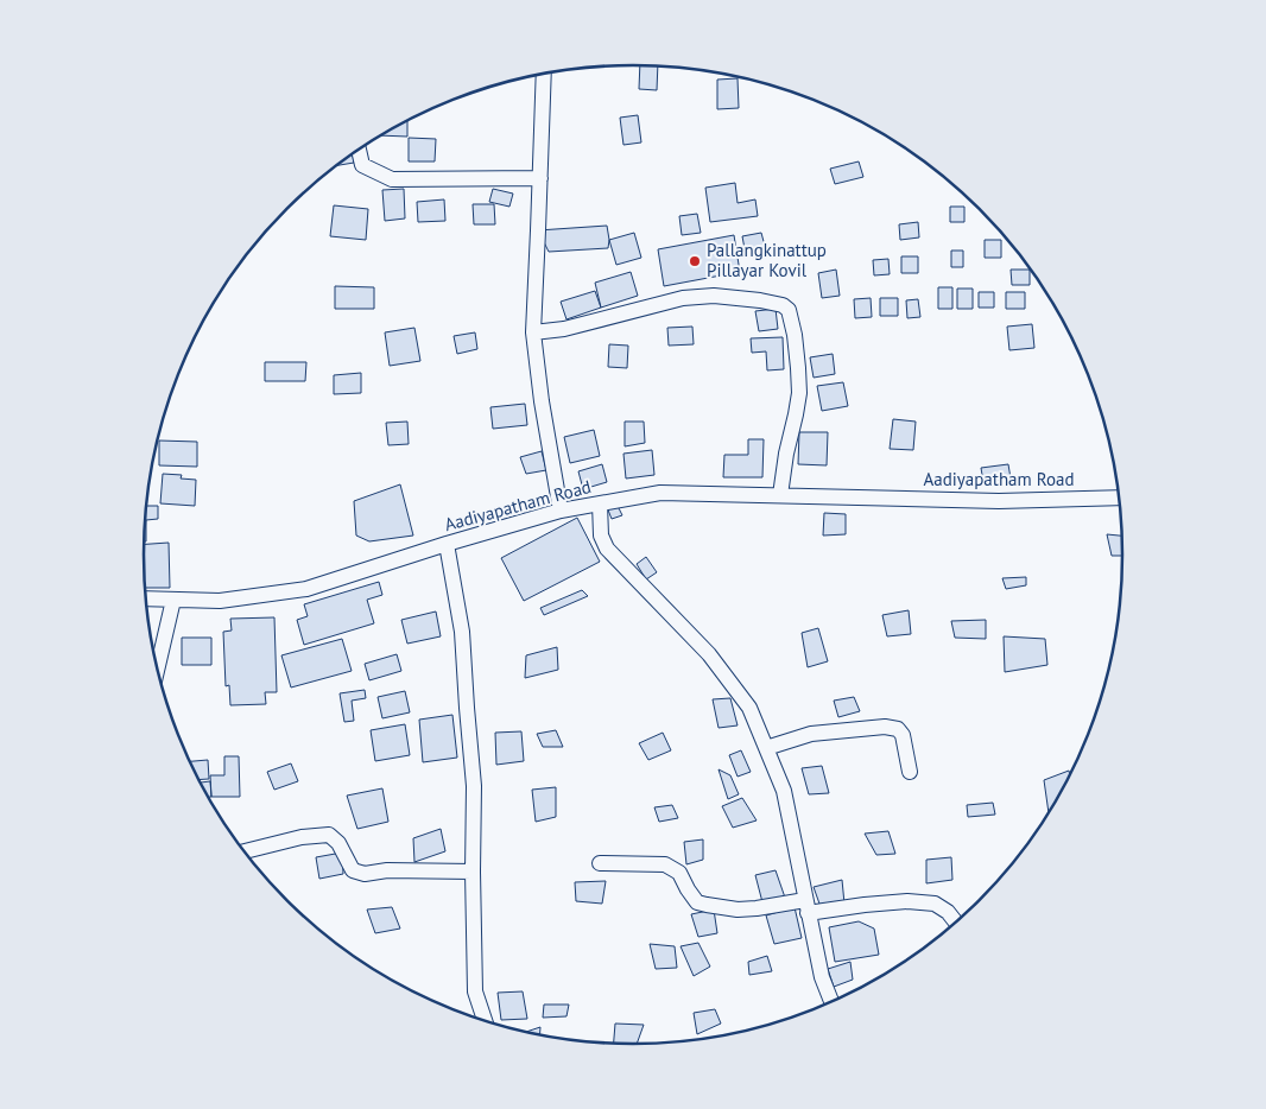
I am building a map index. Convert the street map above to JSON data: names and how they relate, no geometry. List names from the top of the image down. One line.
{"streets":{"street":["Aadiyapatham Road"]},"places":["Pallangkinattup Pillayar Kovil"]}
